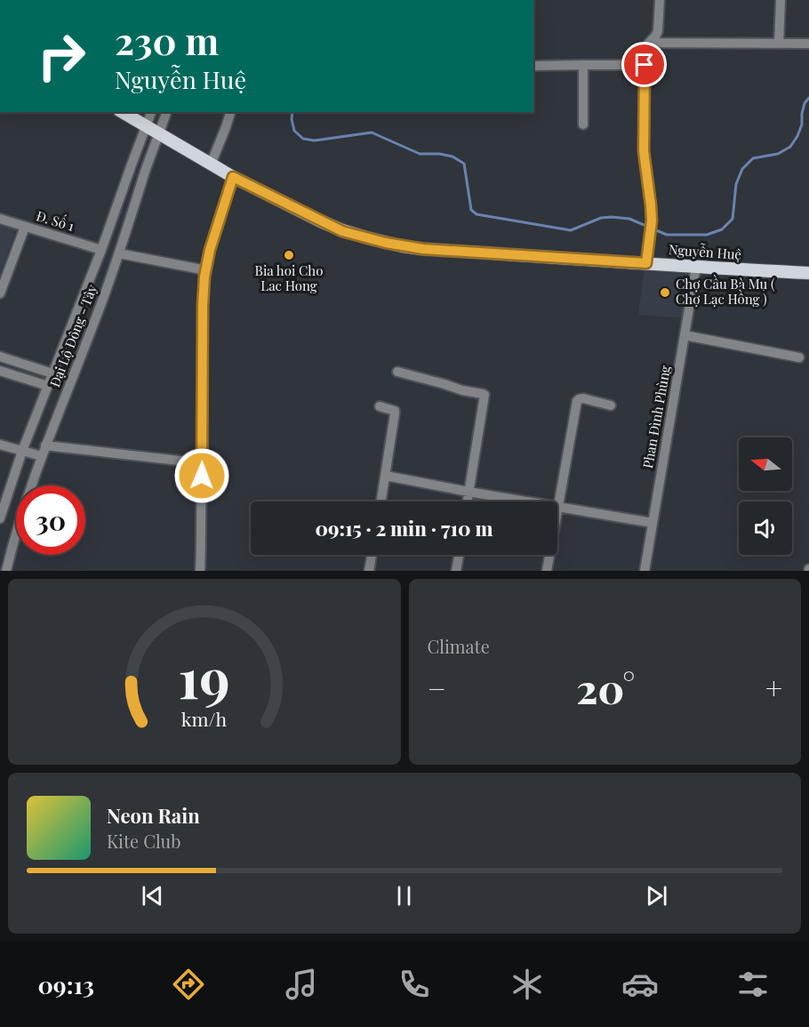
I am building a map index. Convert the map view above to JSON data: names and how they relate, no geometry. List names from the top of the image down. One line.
{"streets":{"main road":["Nguyễn Huệ"],"street":["Đ. Số 1","Đại Lộ Đông - Tây","Phan Đình Phùng"]},"crossings":[["Đ. Số 1","Đại Lộ Đông - Tây"],["Nguyễn Huệ","Đại Lộ Đông - Tây"],["Nguyễn Huệ","Phan Đình Phùng"]],"places":["Bia hoi Cho Lac Hong","Chợ Cầu Bà Mụ ( Chợ Lạc Hồng )"],"north":"left","page":{"turn":["230 m","Nguyễn Huệ"],"limit":"30","trip":"09:15 · 2 min · 710 m","tile":"Climate","heat":["−","20°","+"],"song":["Neon Rain","Kite Club"],"tabs":"09:13","gauge":["19","km/h"]}}
